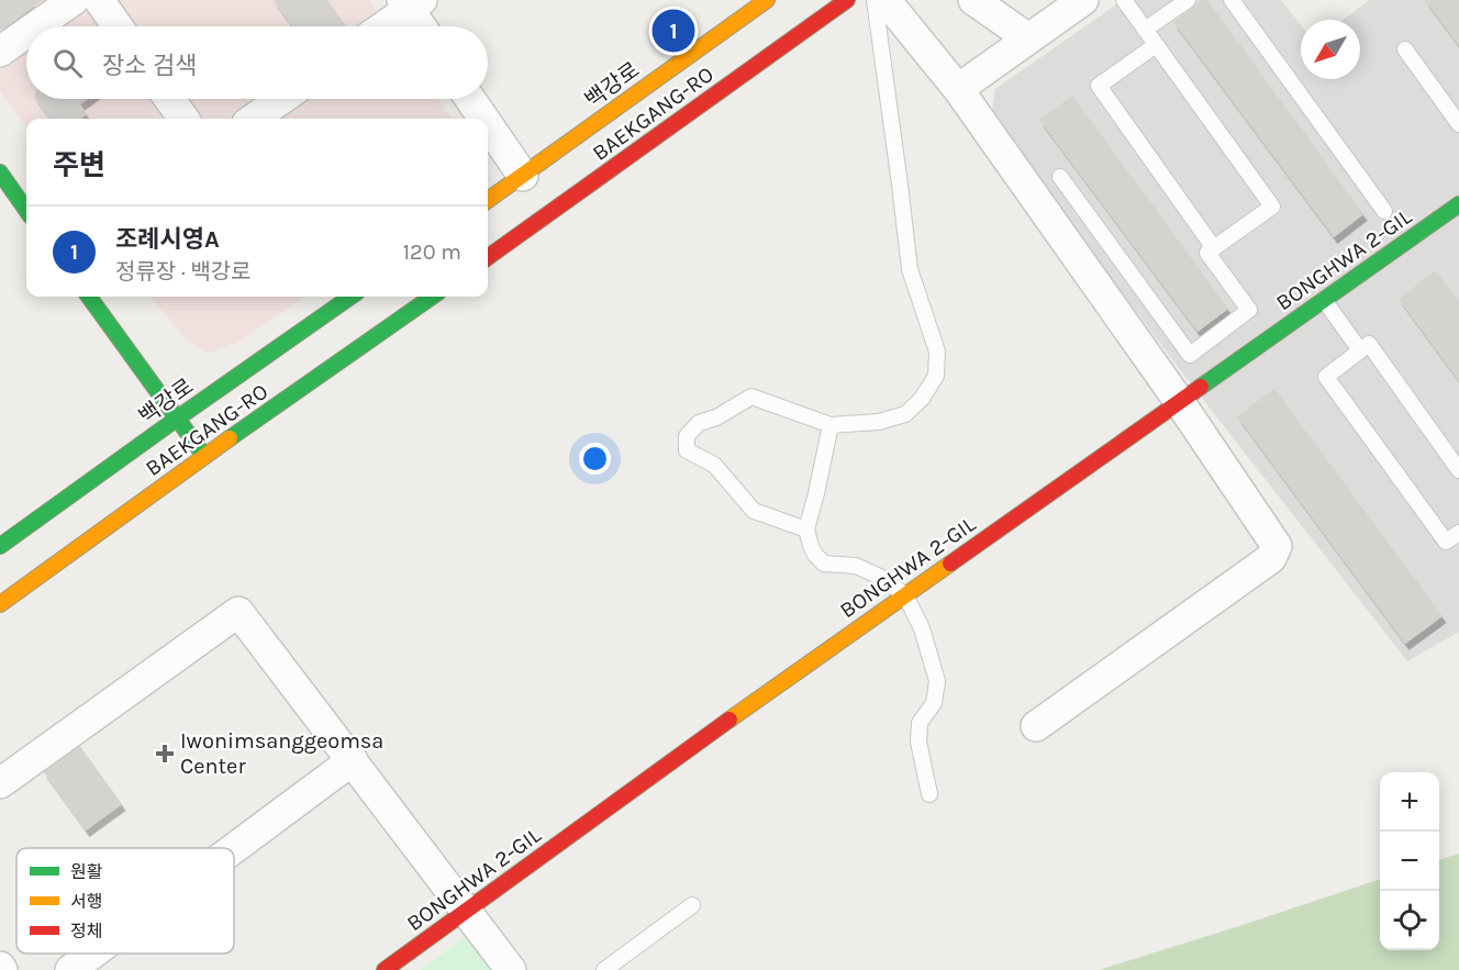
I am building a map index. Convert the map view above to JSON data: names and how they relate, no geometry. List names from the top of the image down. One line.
{"streets":{"main road":["백강로","BAEKGANG-RO","BONGHWA 2-GIL"]},"places":{"health":["Iwonimsanggeomsa Center"]},"legend":["원활","서행","정체"],"north":"bottom left","page":{"pins":"1","search":"장소 검색","heading":"주변","list":[{"mark":"1","name":"조례시영A","note":"정류장 · 백강로","value":"120 m"}],"map_buttons":["+","−"]}}
